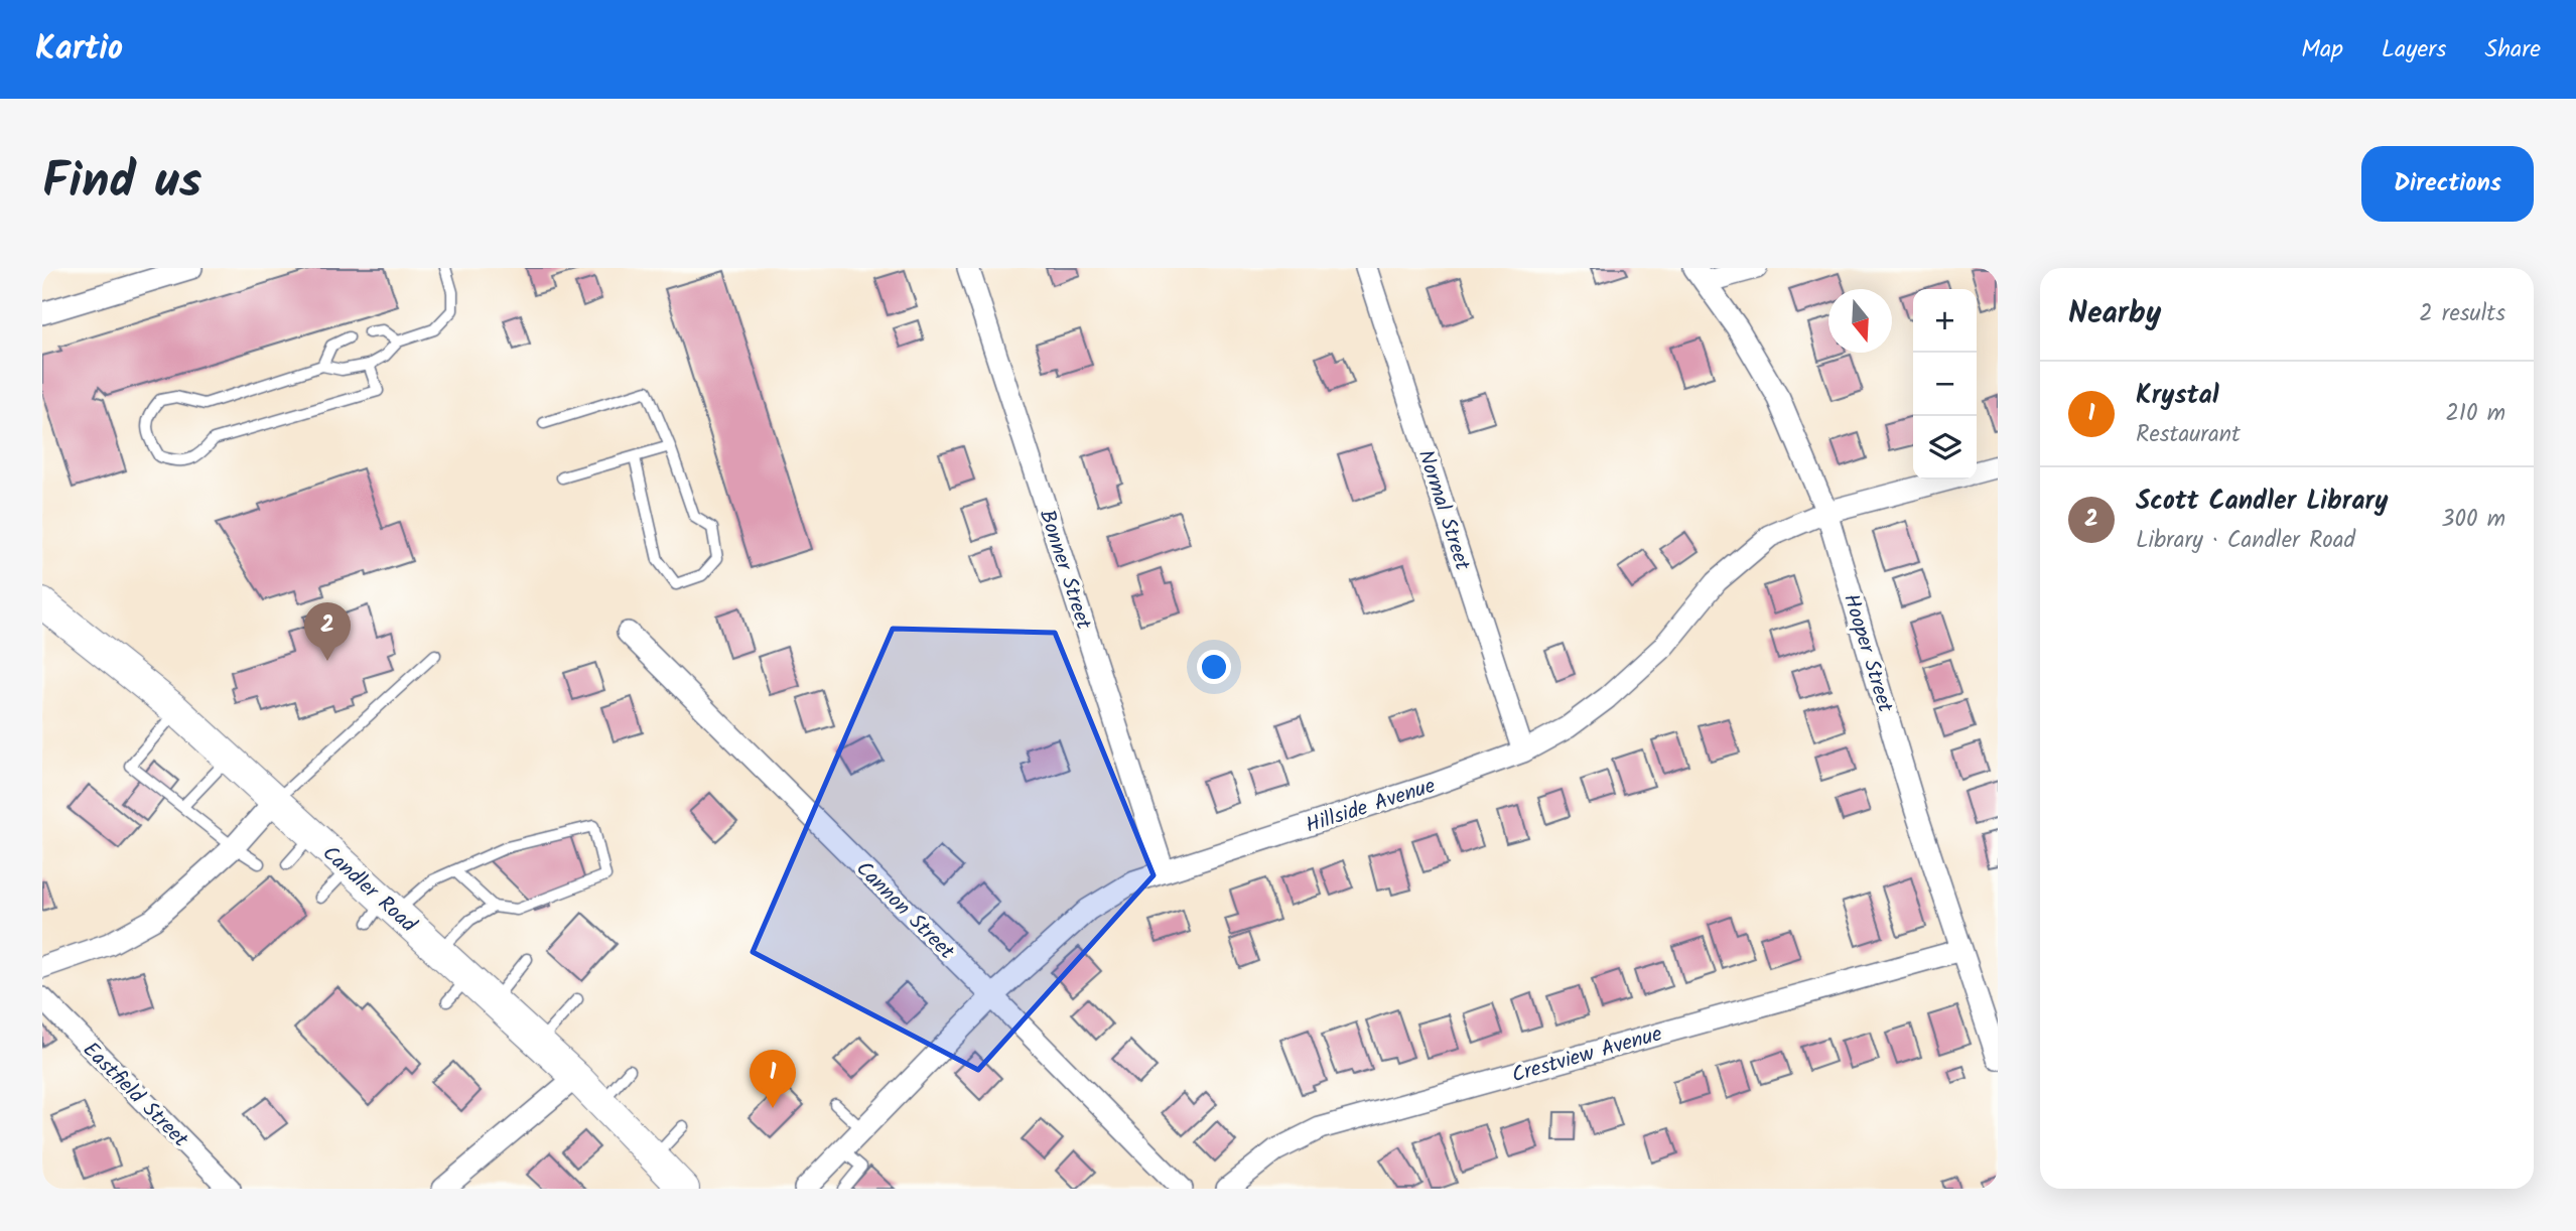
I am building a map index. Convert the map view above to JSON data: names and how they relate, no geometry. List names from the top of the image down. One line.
{"streets":{"main road":["Candler Road"],"street":["Normal Street","Bonner Street","Hooper Street","Hillside Avenue","Cannon Street","Crestview Avenue","Eastfield Street"]},"crossings":[["Normal Street","Hillside Avenue"],["Bonner Street","Hillside Avenue"],["Hooper Street","Hillside Avenue"],["Hooper Street","Crestview Avenue"],["Hillside Avenue","Cannon Street"]],"north":"bottom","page":{"header":"Kartio","nav":["Map","Layers","Share"],"title":"Find us","buttons":"Directions","heading":["Nearby","2 results"],"map_buttons":["+","−"],"list":[{"mark":"1","name":"Krystal","note":"Restaurant","value":"210 m"},{"mark":"2","name":"Scott Candler Library","note":"Library · Candler Road","value":"300 m"}],"pins":["2","1"]}}
